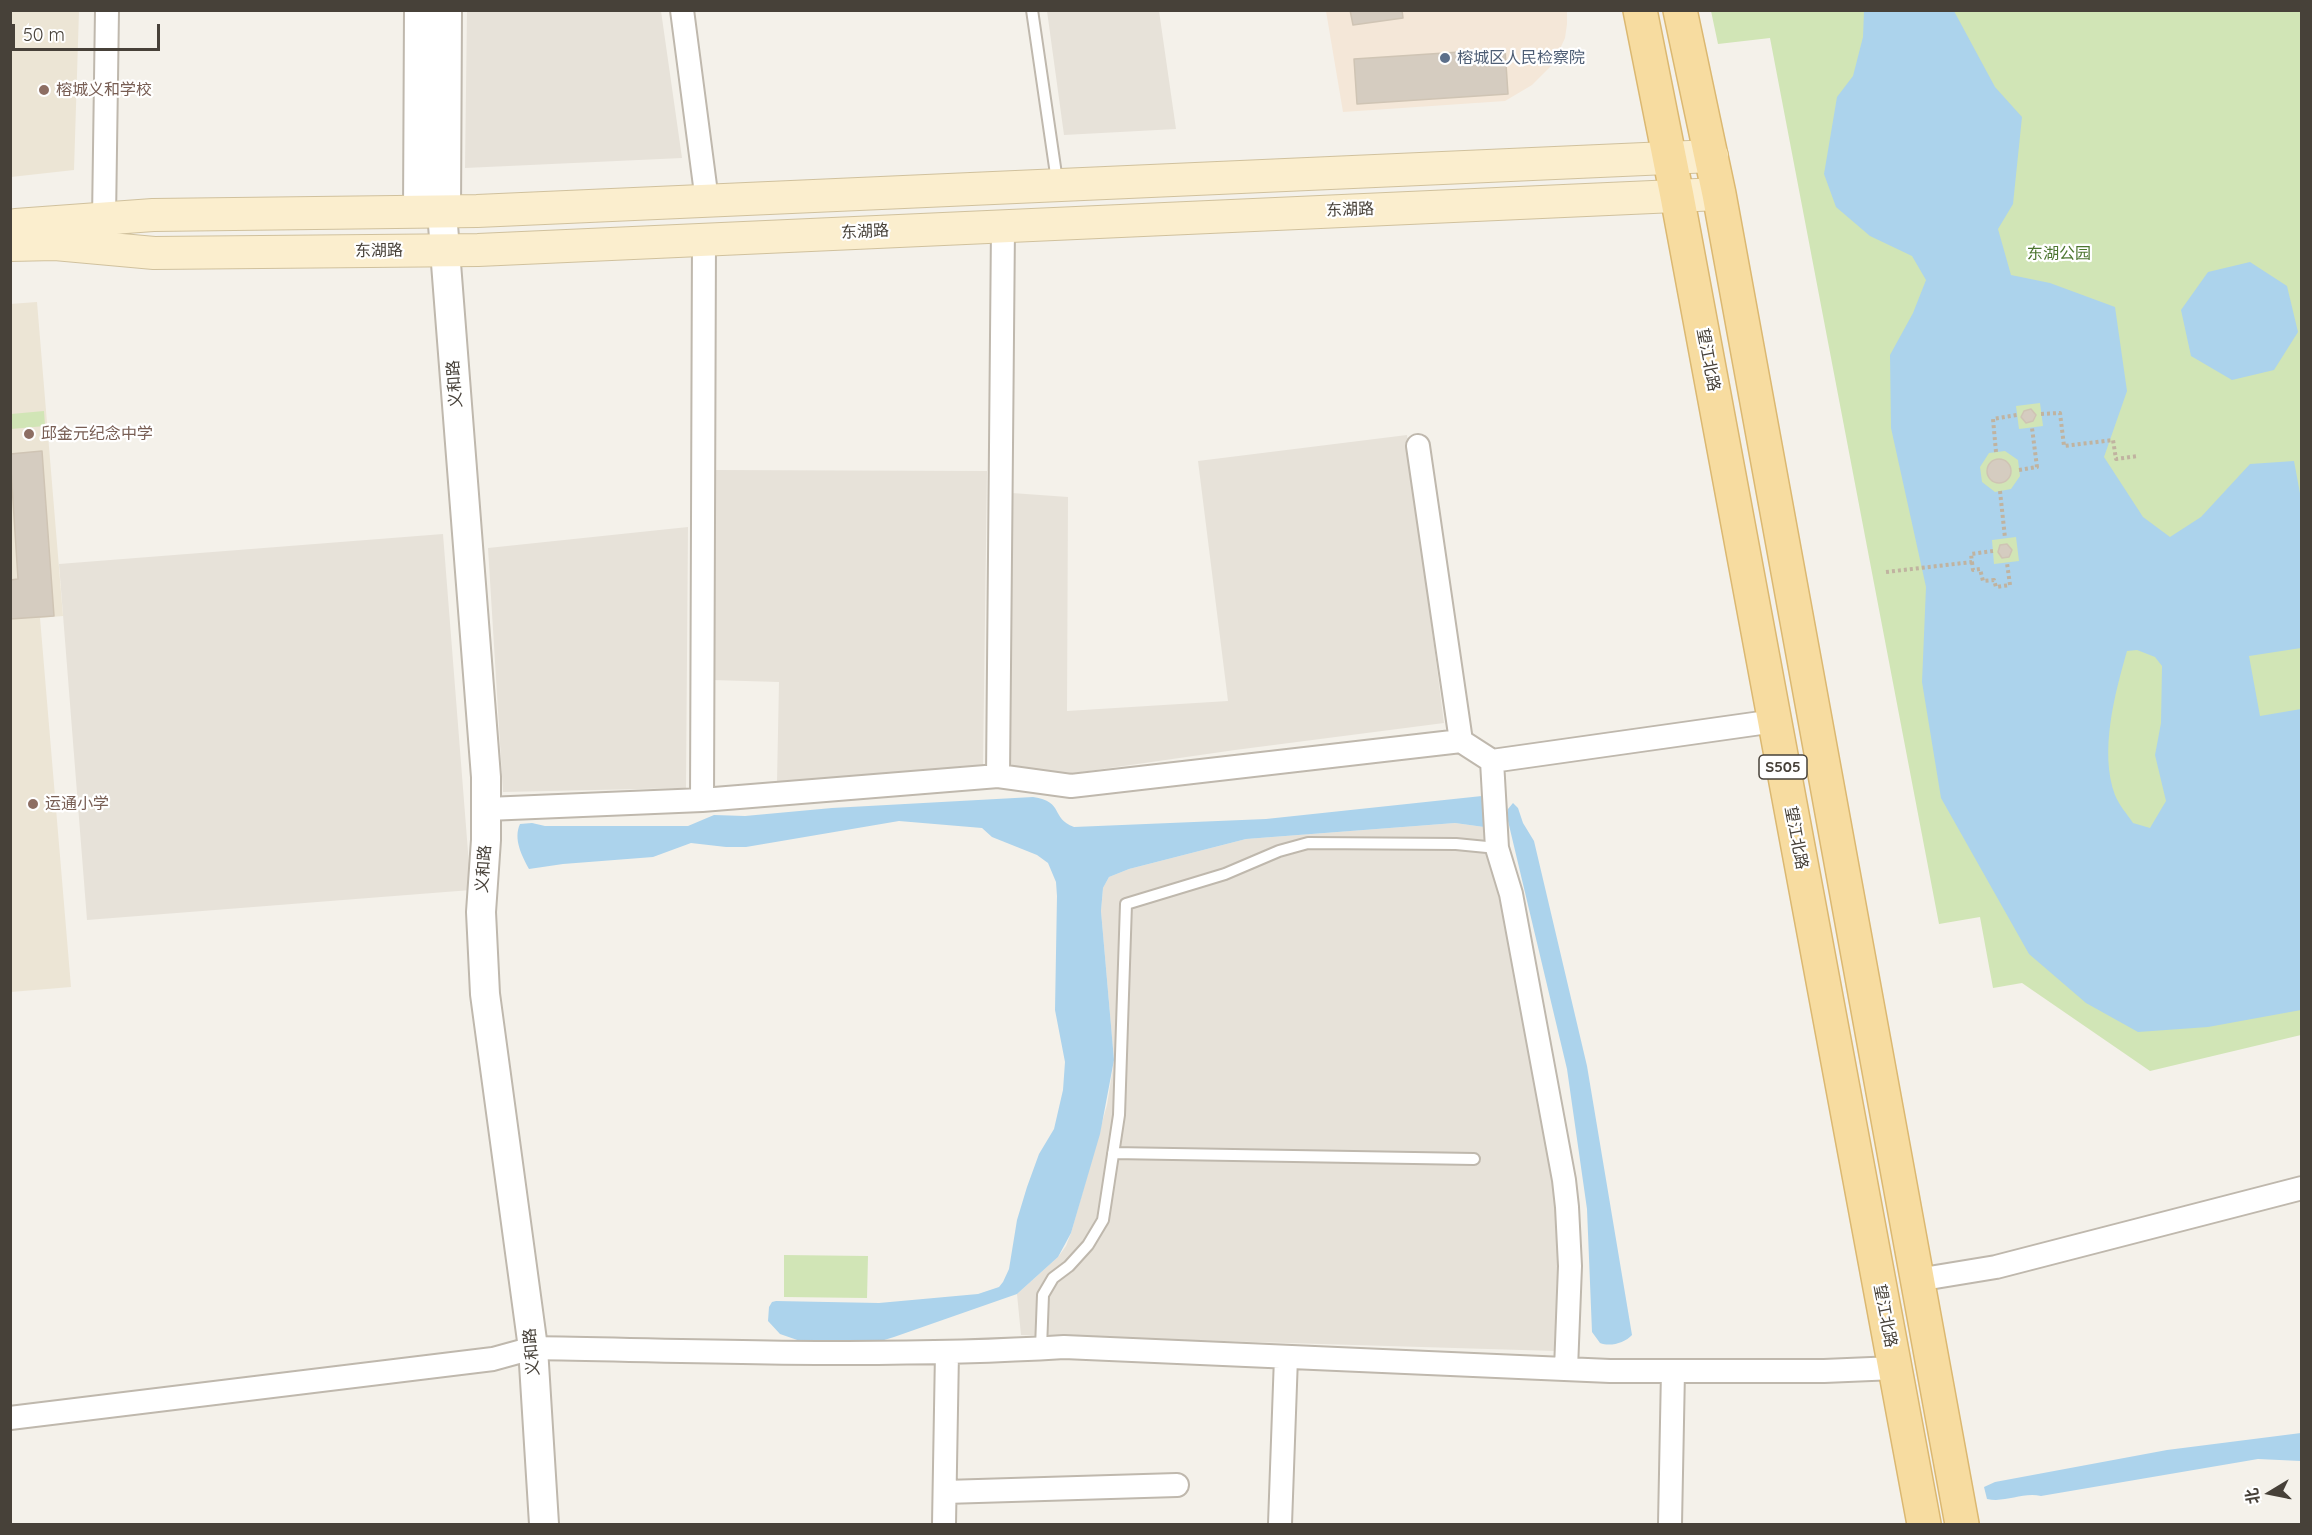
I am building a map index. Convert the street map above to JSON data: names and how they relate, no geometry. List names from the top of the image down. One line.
{"streets":{"main road":["东湖路","望江北路","S505"],"street":["义和路"]},"crossings":[["东湖路","望江北路"],["东湖路","义和路"],["东湖路","S505"]],"parks":["东湖公园"],"places":["榕城区人民检察院","榕城义和学校","邱金元纪念中学","运通小学"],"scale_bar":"50 m","north":"left"}
